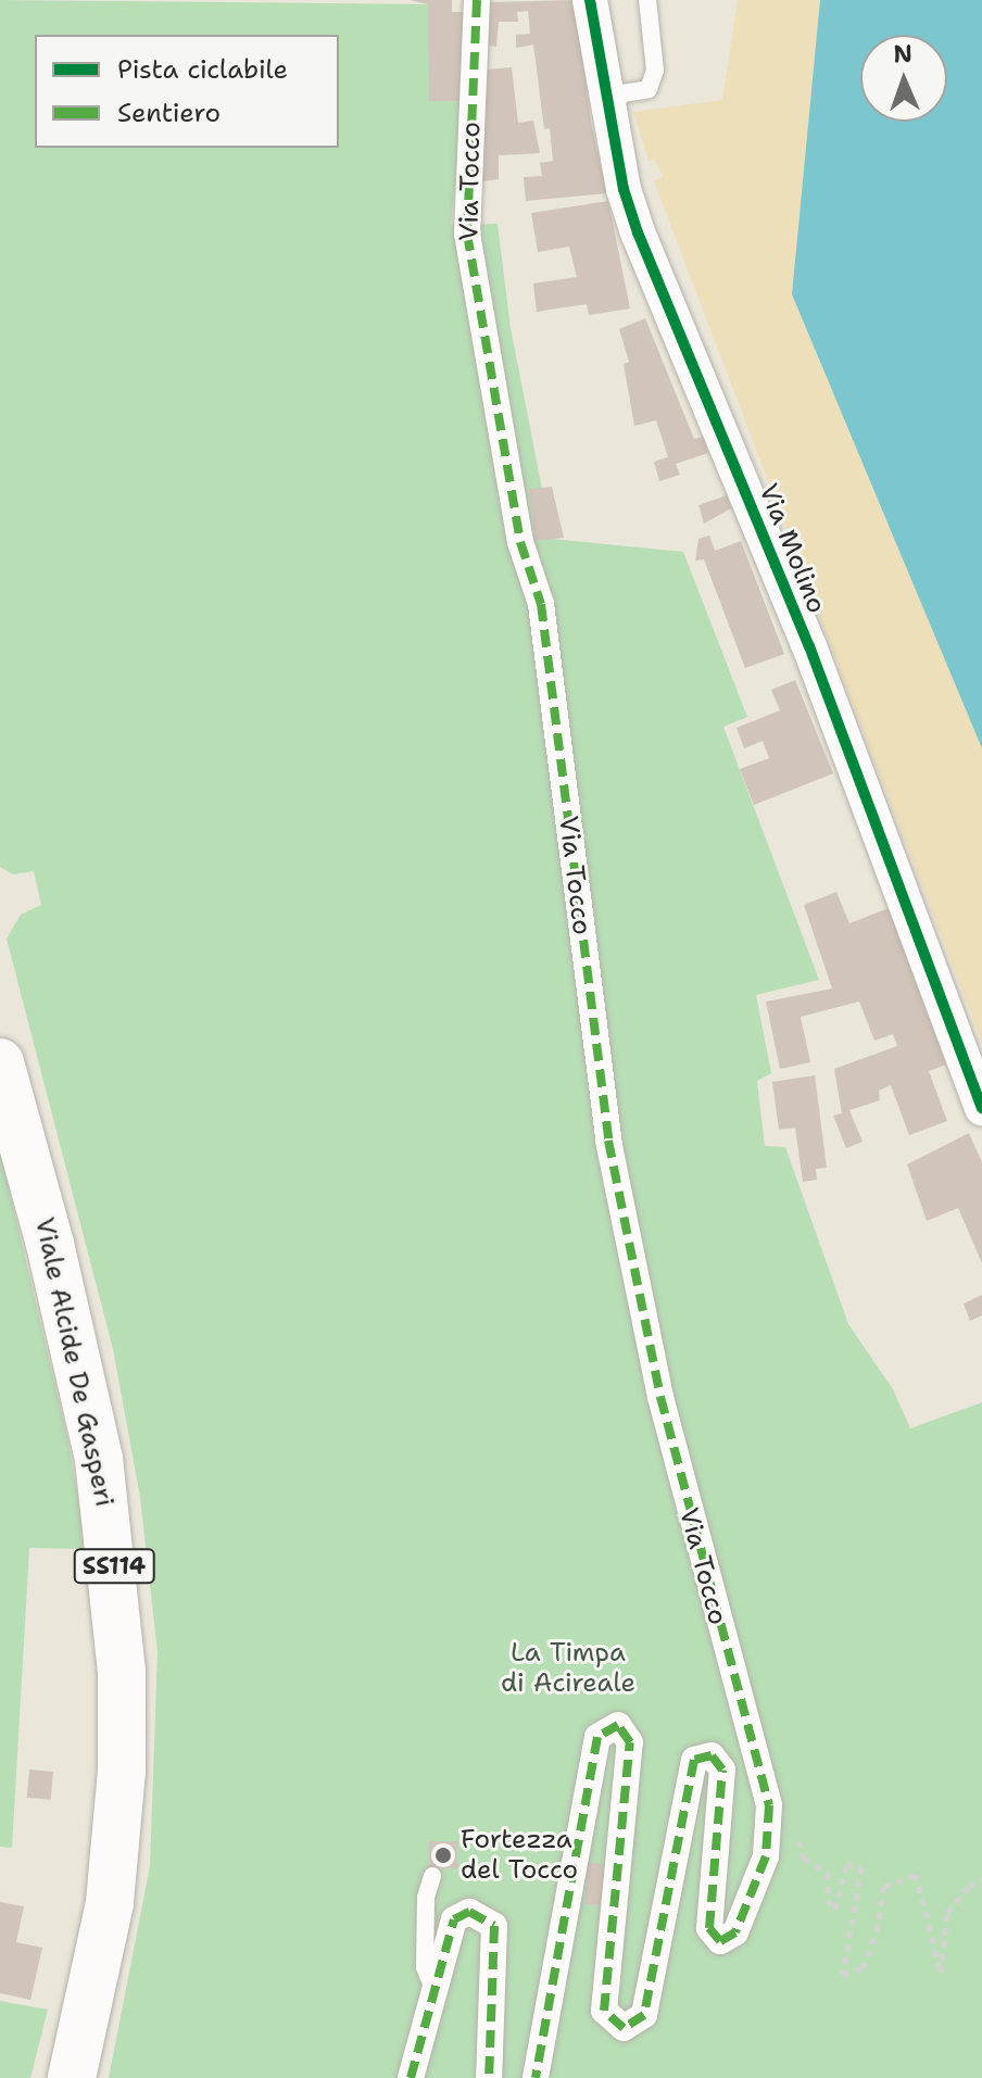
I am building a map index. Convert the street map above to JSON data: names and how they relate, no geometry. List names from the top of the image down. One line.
{"streets":{"main road":["Viale Alcide De Gasperi","SS114"],"street":["Via Tocco","Via Molino"]},"parks":["La Timpa di Acireale"],"places":["Fortezza del Tocco"],"legend":["Pista ciclabile","Sentiero"],"north":"top"}
